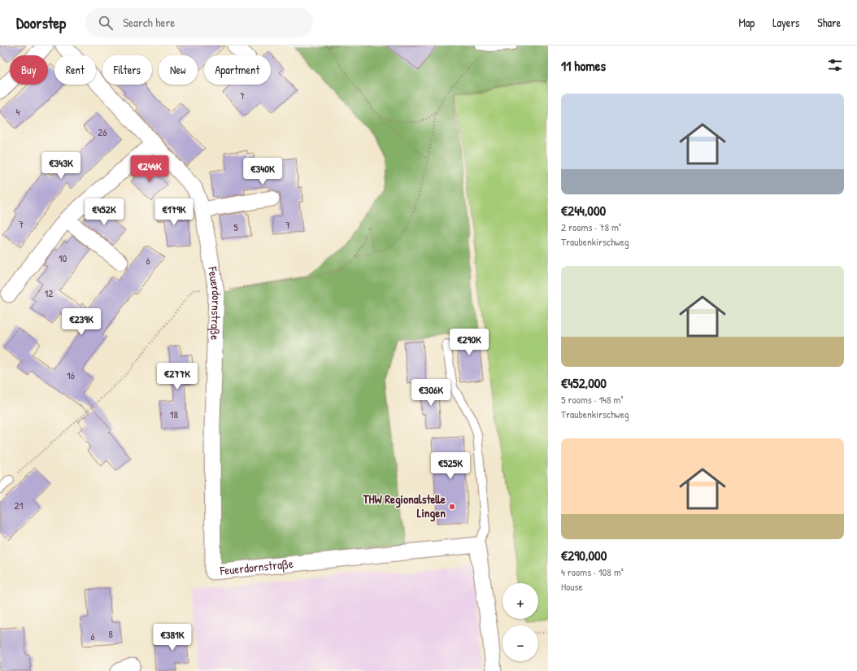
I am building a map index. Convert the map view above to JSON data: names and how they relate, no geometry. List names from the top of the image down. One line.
{"streets":{"street":["Feuerdornstraße"]},"places":["THW Regionalstelle Lingen"],"house_numbers":["7","4","26","7","7","5","10","6","12","16","18","21","8","6"],"page":{"header":"Doorstep","search":"Search here","nav":["Map","Layers","Share"],"heading":"11 homes","chip":["Buy","Rent","Filters","New","Apartment"],"list":[{"name":"€244,000","note":"2 rooms · 78 m² · Traubenkirschweg"},{"name":"€452,000","note":"5 rooms · 148 m² · Traubenkirschweg"},{"name":"€290,000","note":"4 rooms · 108 m² · House"}],"price":["€343K","€244K","€340K","€452K","€179K","€239K","€290K","€277K","€306K","€525K","€381K"],"map_buttons":["+","−"]}}
